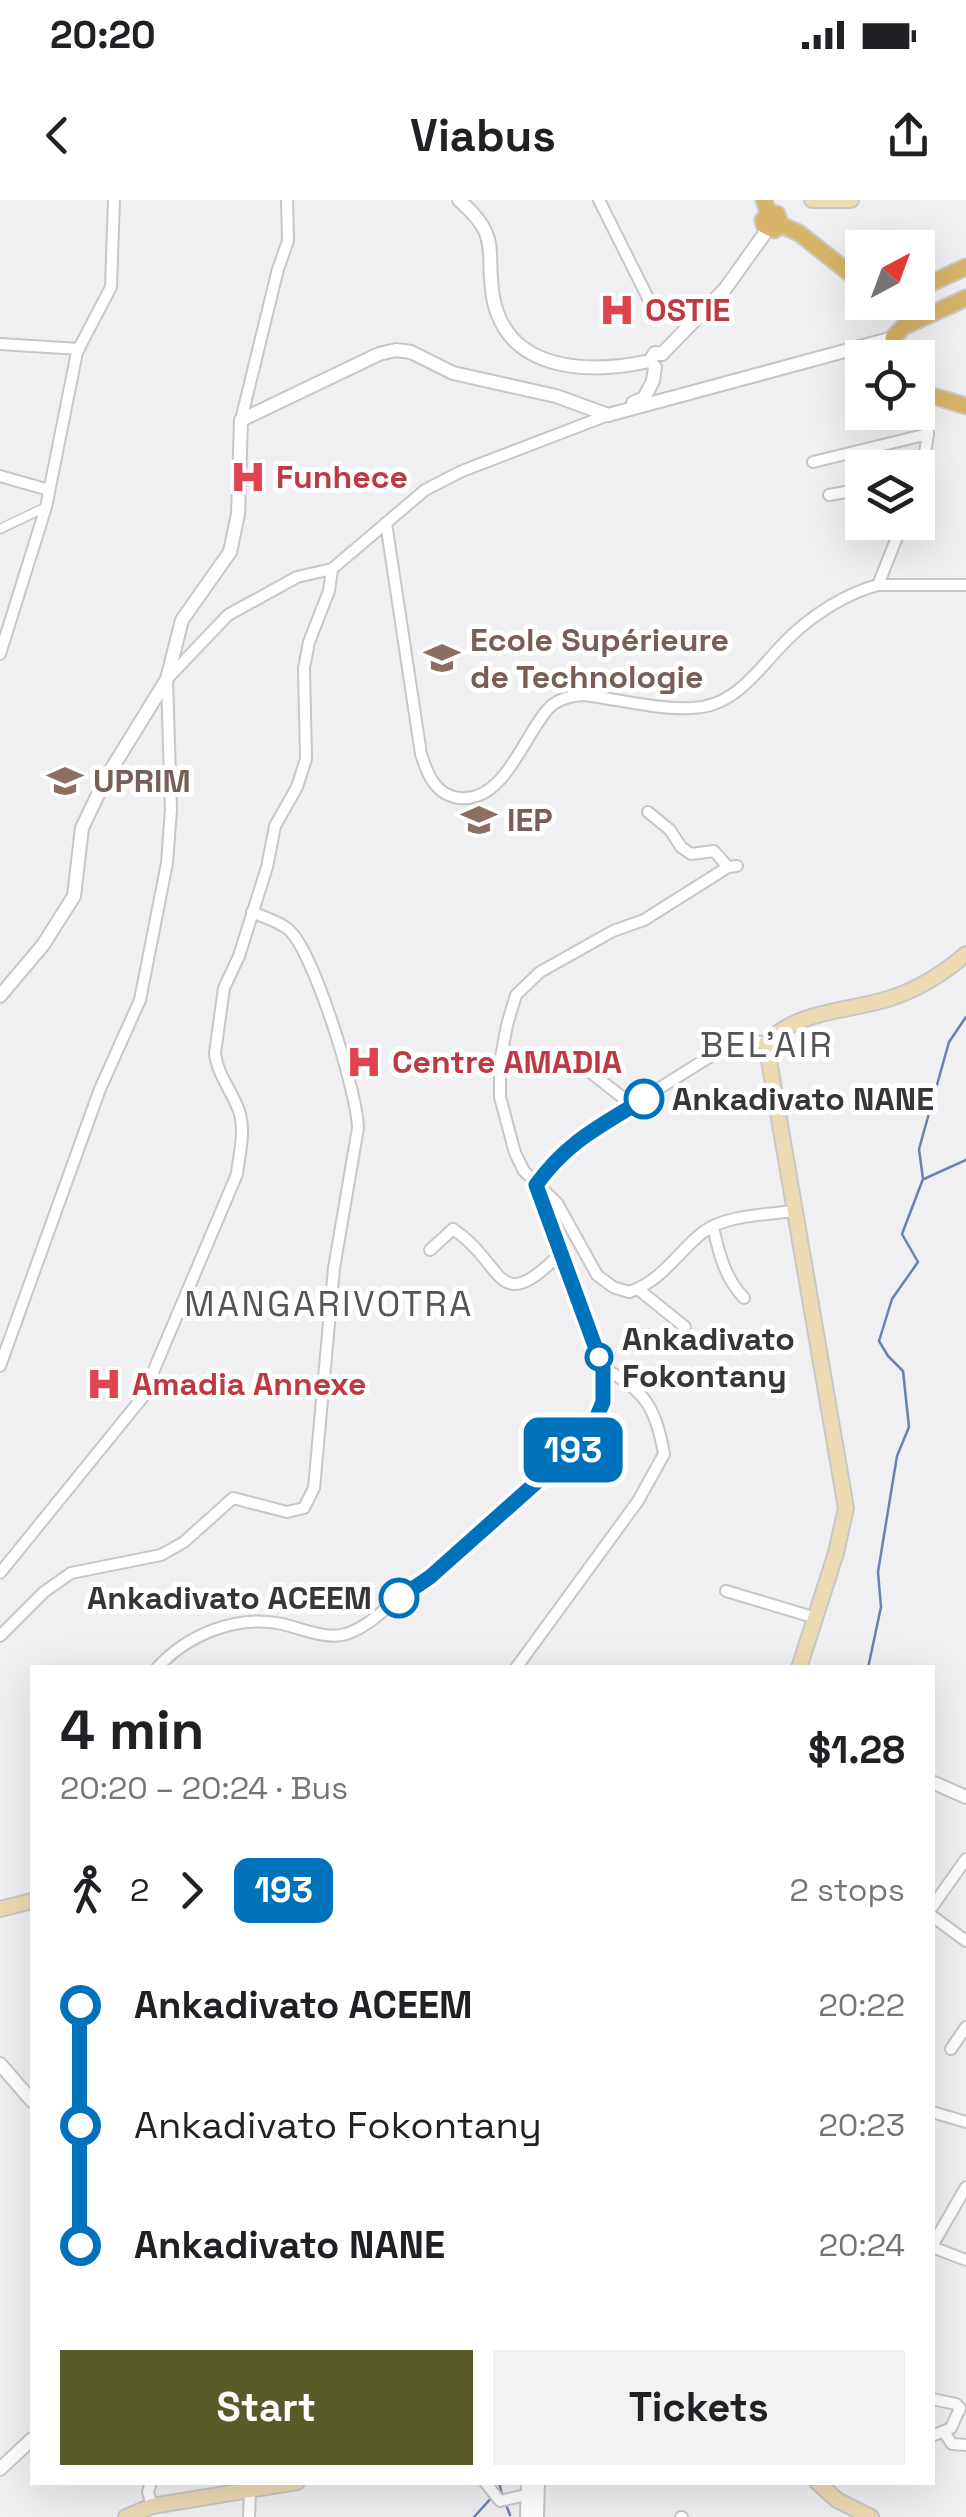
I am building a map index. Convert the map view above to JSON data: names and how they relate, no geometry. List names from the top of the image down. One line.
{"districts":["BEL'AIR","MANGARIVOTRA"],"places":{"hospital":["OSTIE","Funhece","Centre AMADIA","Amadia Annexe"],"school or university":["Ecole Supérieure de Technologie","UPRIM","IEP"],"other":["Ankadivato NANE","Ankadivato Fokontany","Ankadivato ACEEM"]},"lines":["bus line 193"],"north":"top right","page":{"status":"20:20","header":"Viabus","on_map":"193","heading":["4 min","20:20 – 20:24 · Bus","$1.28"],"legs":["2","193","2 stops"],"list":[{"name":"Ankadivato ACEEM","value":"20:22"},{"name":"Ankadivato Fokontany","value":"20:23"},{"name":"Ankadivato NANE","value":"20:24"}],"buttons":["Start","Tickets"]}}
